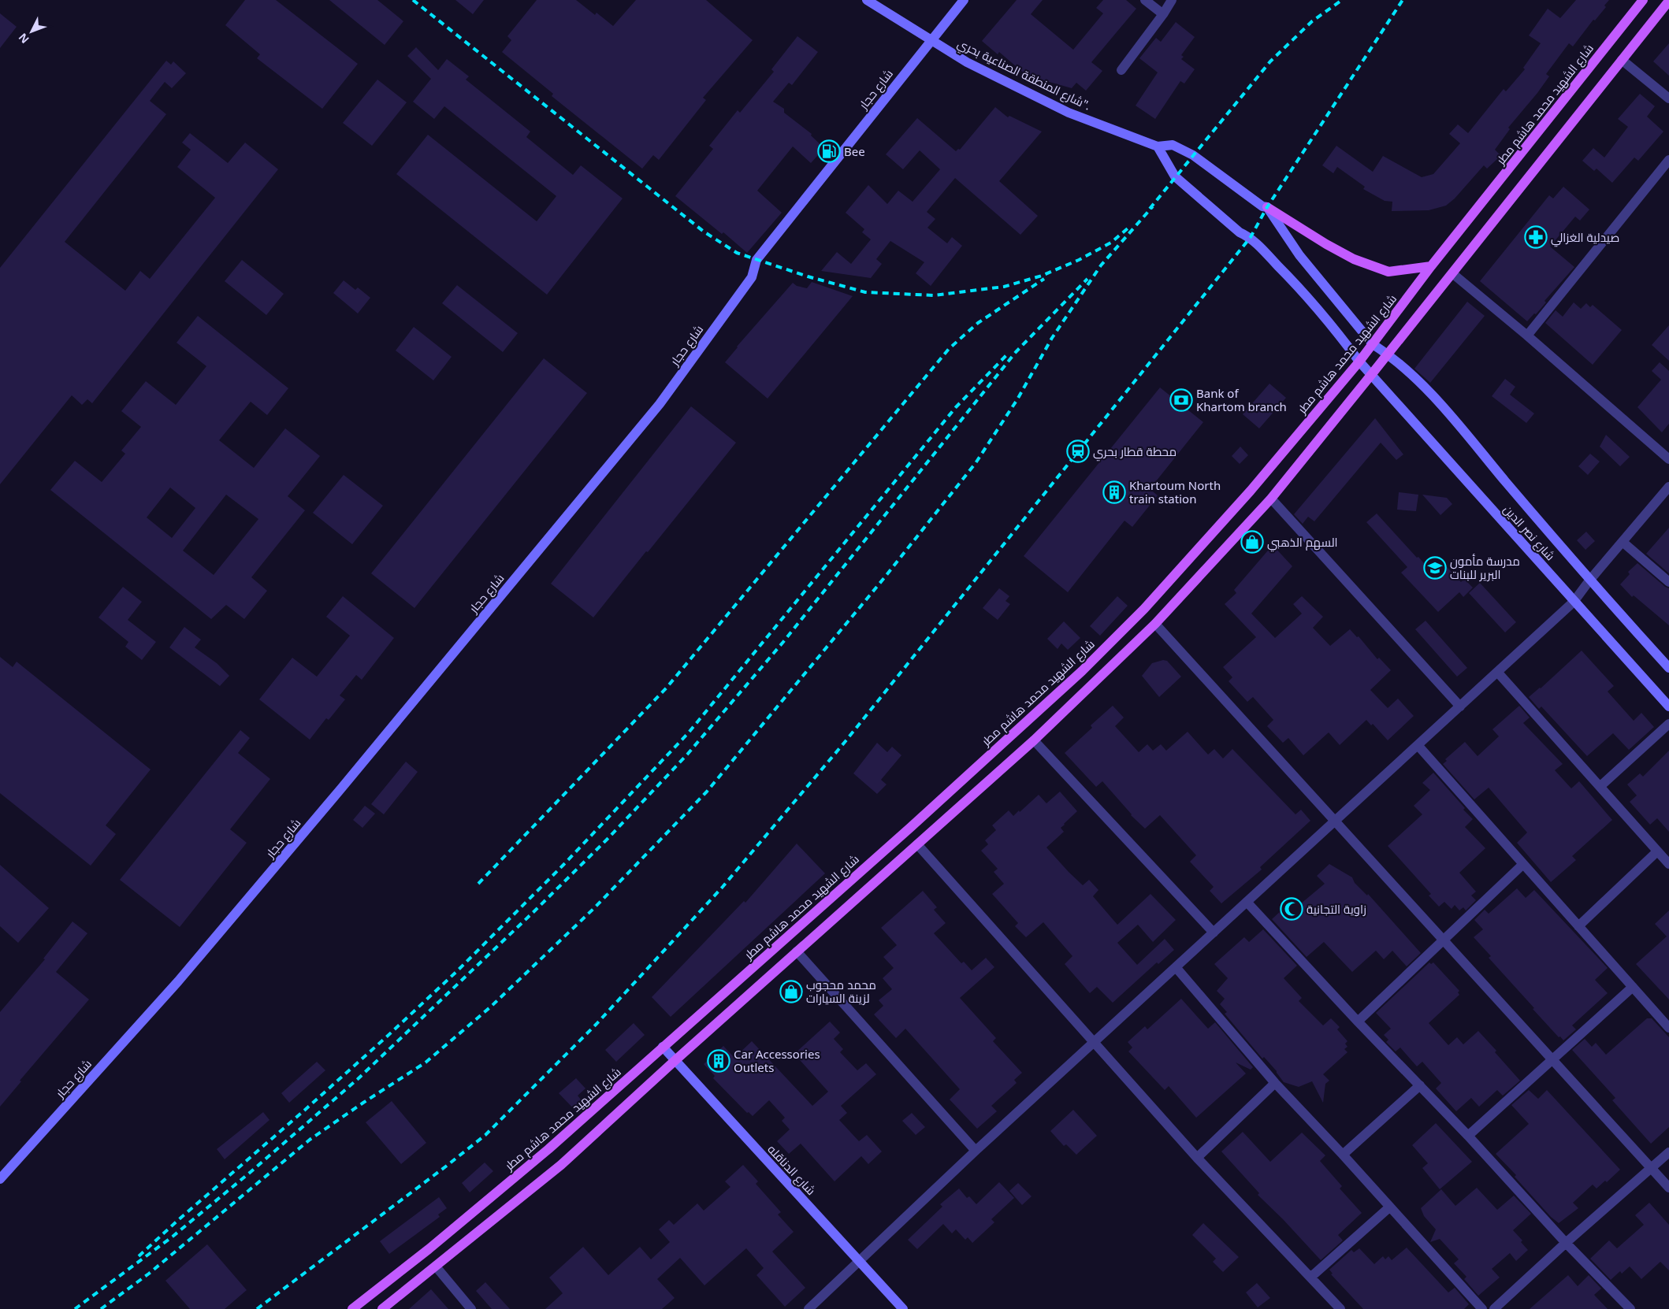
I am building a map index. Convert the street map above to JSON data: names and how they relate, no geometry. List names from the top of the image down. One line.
{"streets":{"main road":["شارع الشهيد محمد هاشم مطر"],"street":["شارع المنطقة الصناعية بحري\".","شارع حجار","شارع نصر الدين","شارع الدناقله"]},"crossings":[["شارع المنطقة الصناعية بحري\".","شارع حجار"],["شارع المنطقة الصناعية بحري\".","شارع الشهيد محمد هاشم مطر"],["شارع المنطقة الصناعية بحري\".","شارع نصر الدين"],["شارع الشهيد محمد هاشم مطر","شارع الدناقله"]],"places":{"fuel station":["Bee"],"pharmacy":["صيدلية الغزالي"],"bank":["Bank of Khartom branch"],"station":["محطة قطار بحري"],"building":["Khartoum North train station","Car Accessories Outlets"],"shop":["السهم الذهبي","محمد محجوب لزينة السيارات"],"school or university":["مدرسة مأمون البرير للبنات"],"mosque":["زاوية التجانية"]},"north":"bottom left"}
